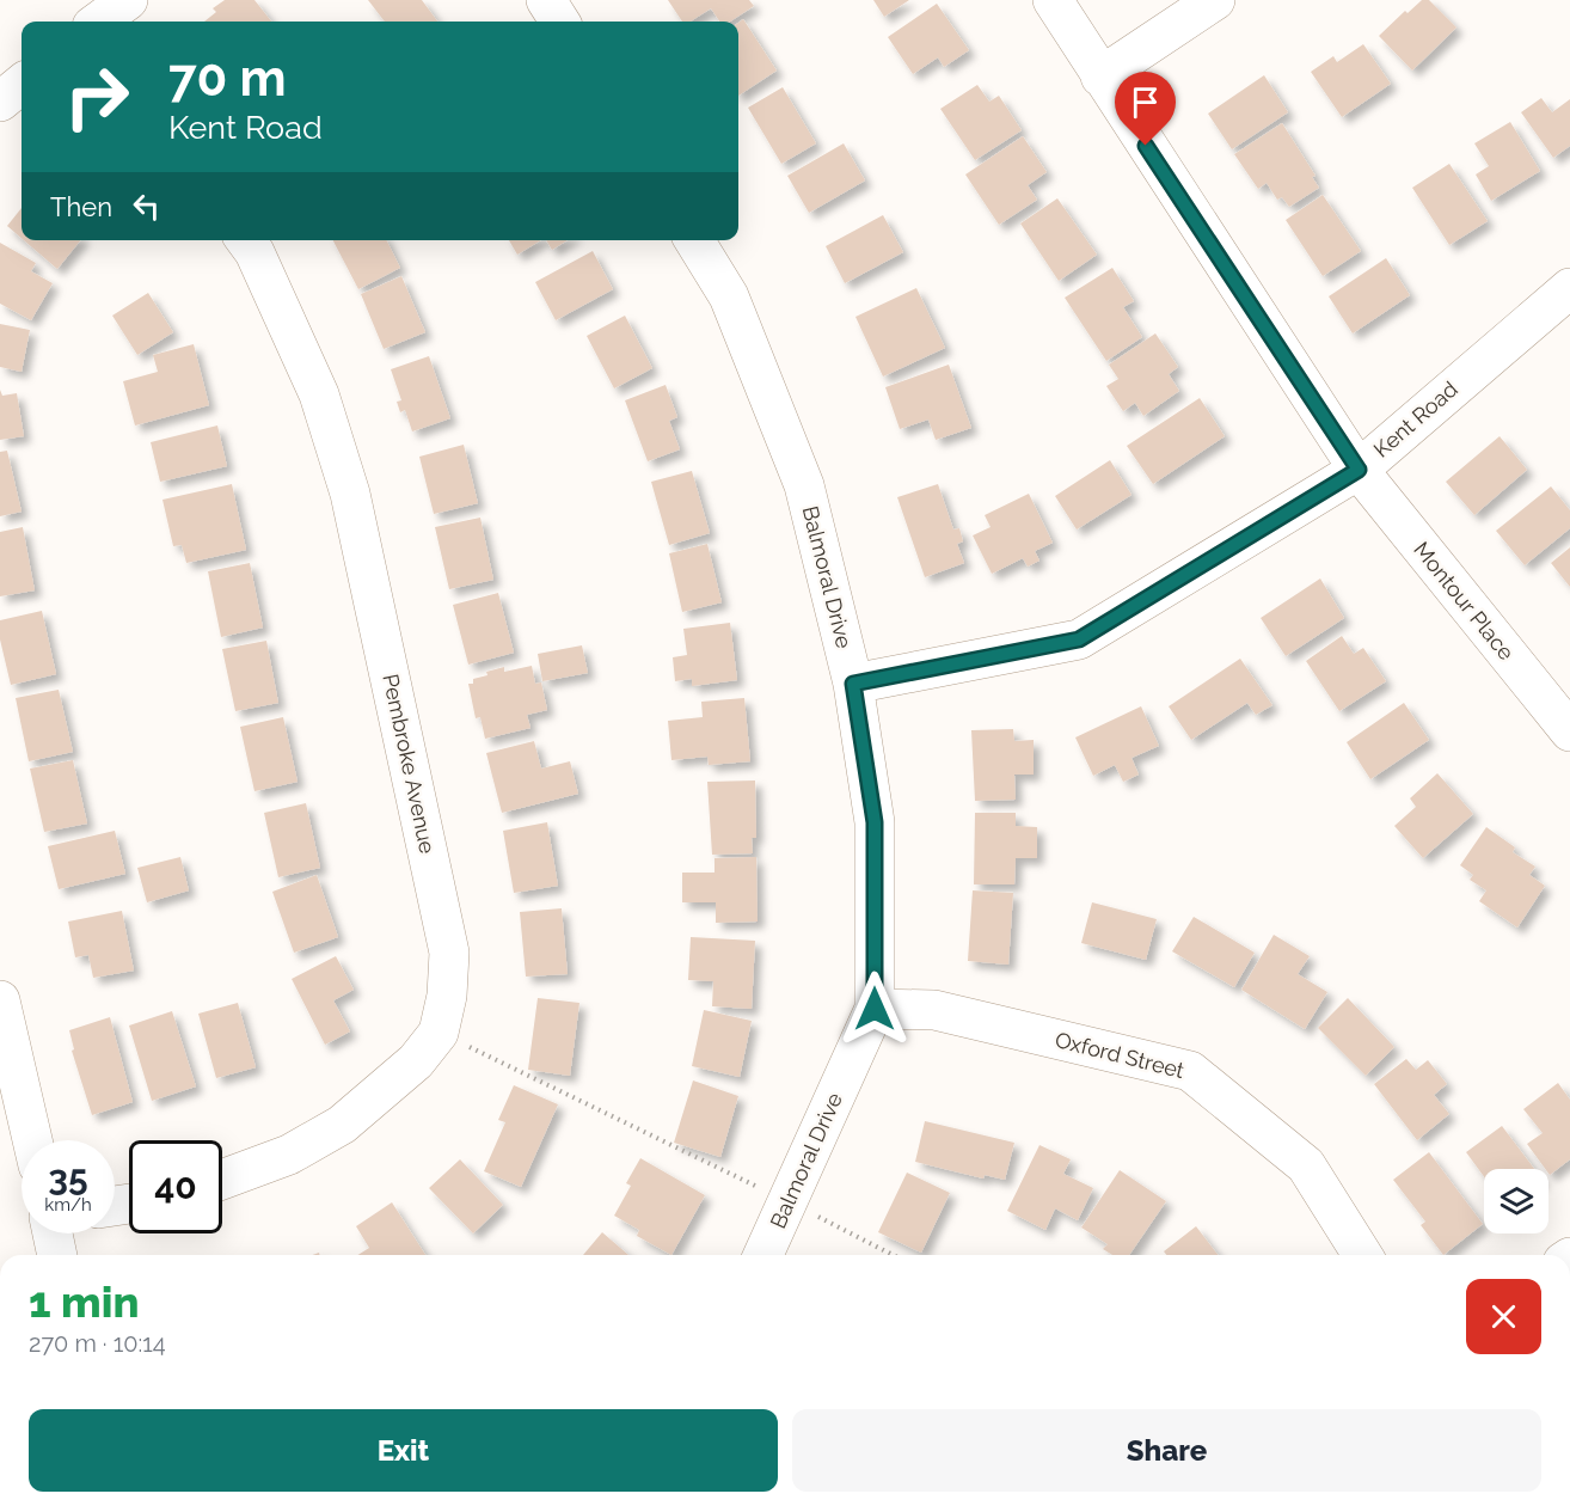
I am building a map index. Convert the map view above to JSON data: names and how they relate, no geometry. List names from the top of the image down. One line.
{"streets":{"street":["Kent Road","Balmoral Drive","Montour Place","Pembroke Avenue","Oxford Street"]},"crossings":[["Kent Road","Balmoral Drive"],["Kent Road","Montour Place"],["Balmoral Drive","Oxford Street"]],"page":{"turn":["70 m","Kent Road"],"then":"Then","speed":"35 km/h","limit":"40","heading":["1 min","270 m · 10:14"],"buttons":["Exit","Share"]}}
